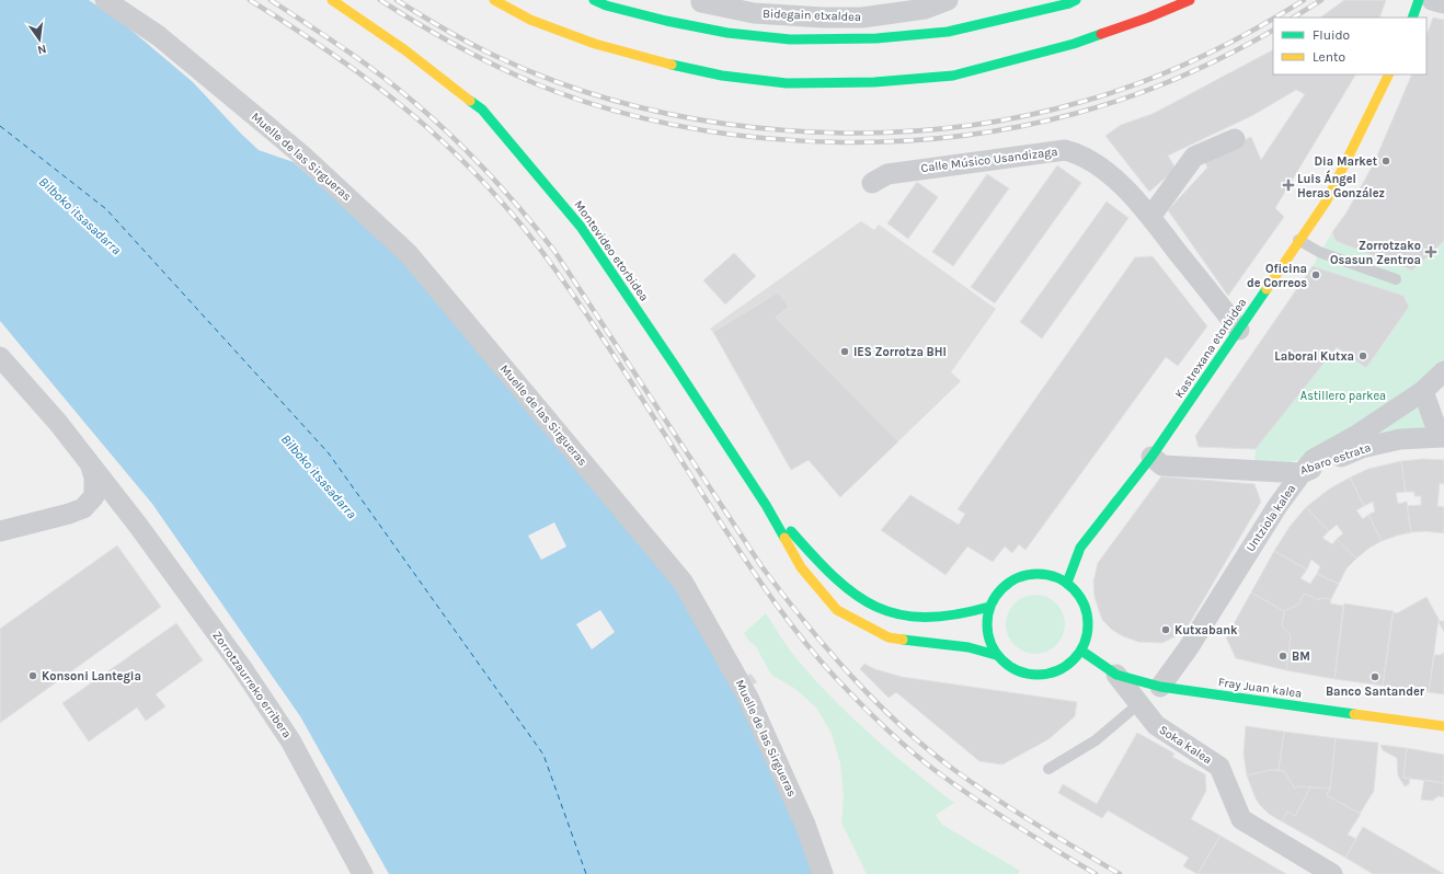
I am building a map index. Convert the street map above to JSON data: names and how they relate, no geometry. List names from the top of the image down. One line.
{"streets":{"main road":["Montevideo etorbidea","Kastrexana etorbidea","Fray Juan kalea"],"street":["Bidegain etxaldea","Muelle de las Sirgueras","Calle Músico Usandizaga","Abaro estrata","Untziola kalea","Zorrotzaurreko erribera","Soka kalea"]},"crossings":[["Calle Músico Usandizaga","Kastrexana etorbidea"],["Montevideo etorbidea","Kastrexana etorbidea"],["Montevideo etorbidea","Fray Juan kalea"],["Kastrexana etorbidea","Abaro estrata"],["Kastrexana etorbidea","Fray Juan kalea"],["Abaro estrata","Untziola kalea"],["Untziola kalea","Fray Juan kalea"],["Fray Juan kalea","Soka kalea"]],"water":["Bilboko itsasadarra"],"parks":["Astillero parkea"],"places":{"other":["Dia Market","Oficina de Correos","IES Zorrotza BHI","Laboral Kutxa","Kutxabank","BM","Konsoni Lantegia","Banco Santander"],"health":["Luis Ángel Heras González","Zorrotzako Osasun Zentroa"]},"legend":["Fluido","Lento"],"north":"bottom"}
